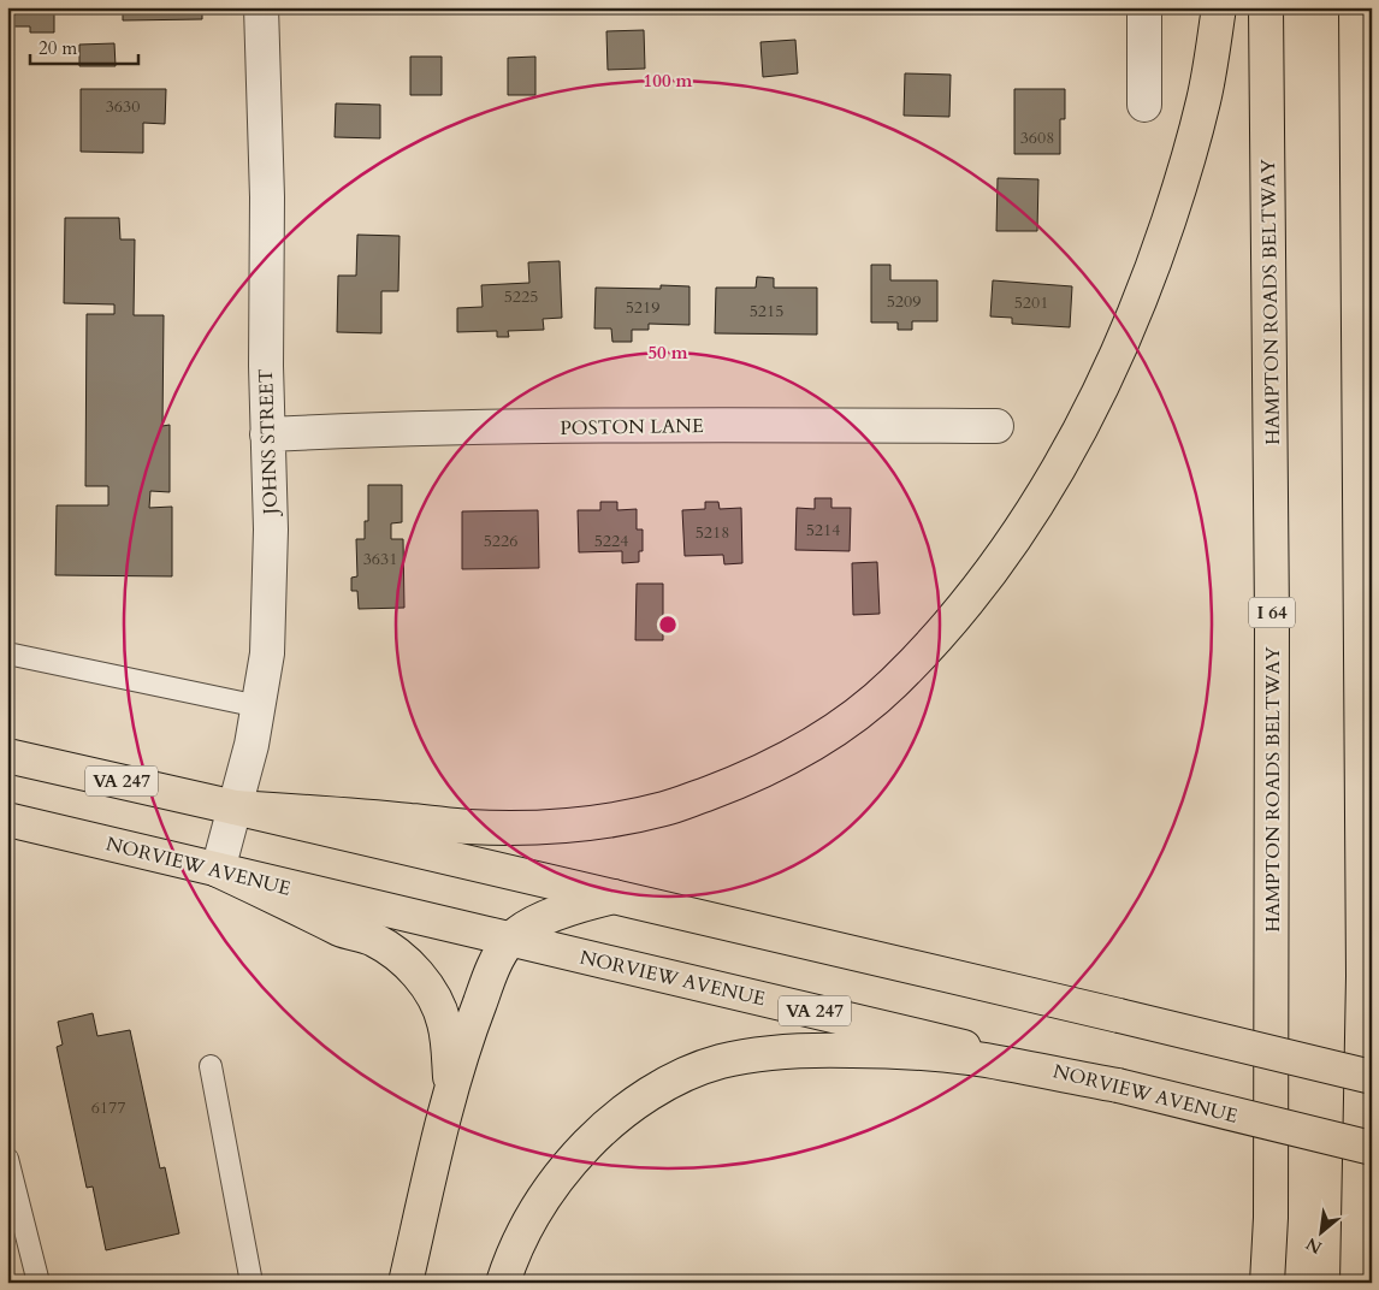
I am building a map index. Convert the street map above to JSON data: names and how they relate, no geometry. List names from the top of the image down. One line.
{"streets":{"main road":["HAMPTON ROADS BELTWAY","I 64","VA 247","NORVIEW AVENUE"],"street":["POSTON LANE","JOHNS STREET"]},"crossings":[["POSTON LANE","JOHNS STREET"],["JOHNS STREET","VA 247"],["JOHNS STREET","NORVIEW AVENUE"]],"house_numbers":["3630","3608","5225","5209","5201","5219","5215","5214","5218","5226","5224","3631","6177"],"scale_bar":"20 m","north":"bottom left","rings":["100 m","50 m"]}
